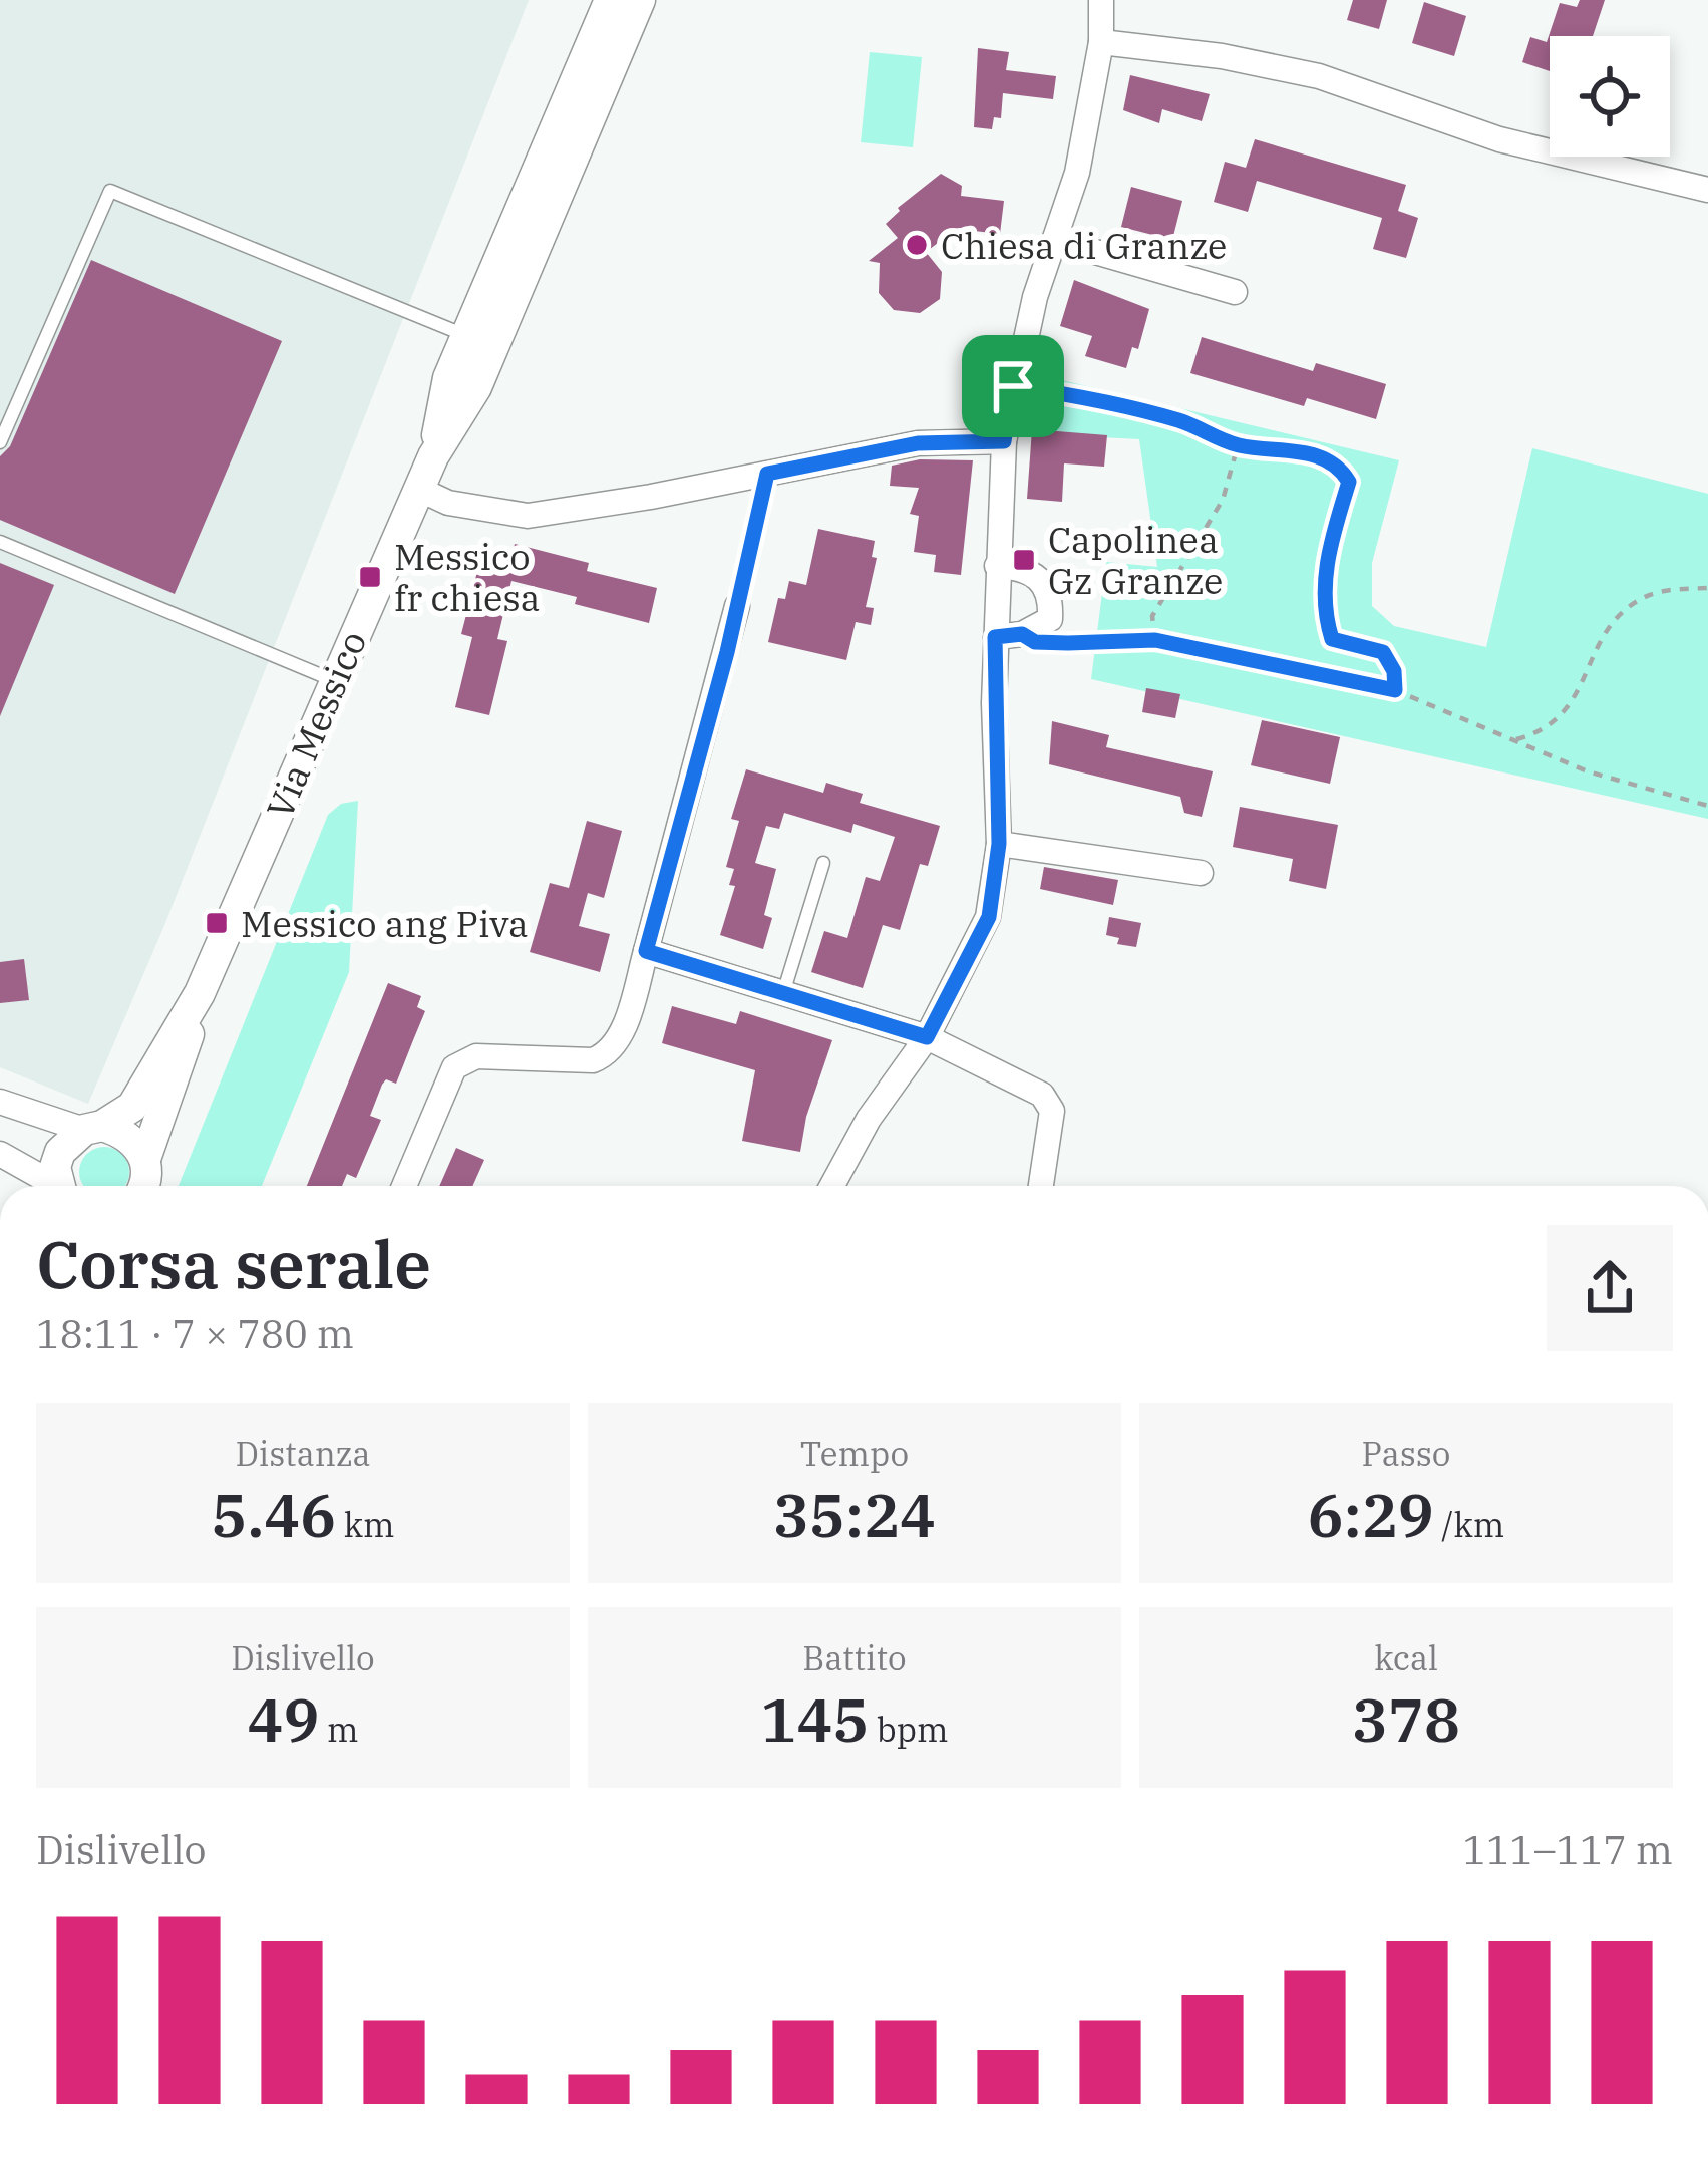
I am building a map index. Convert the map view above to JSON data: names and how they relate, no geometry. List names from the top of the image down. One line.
{"streets":{"street":["Via Messico"]},"places":{"other":["Chiesa di Granze"],"transit":["Capolinea Gz Granze","Messico fr chiesa","Messico ang Piva"]},"page":{"heading":["Corsa serale","18:11 · 7 × 780 m"],"stats":[["Distanza","5.46 km"],["Tempo","35:24"],["Passo","6:29 /km"],["Dislivello","49 m"],["Battito","145 bpm"],["kcal","378"]],"chart":["Dislivello","111–117 m"]}}
